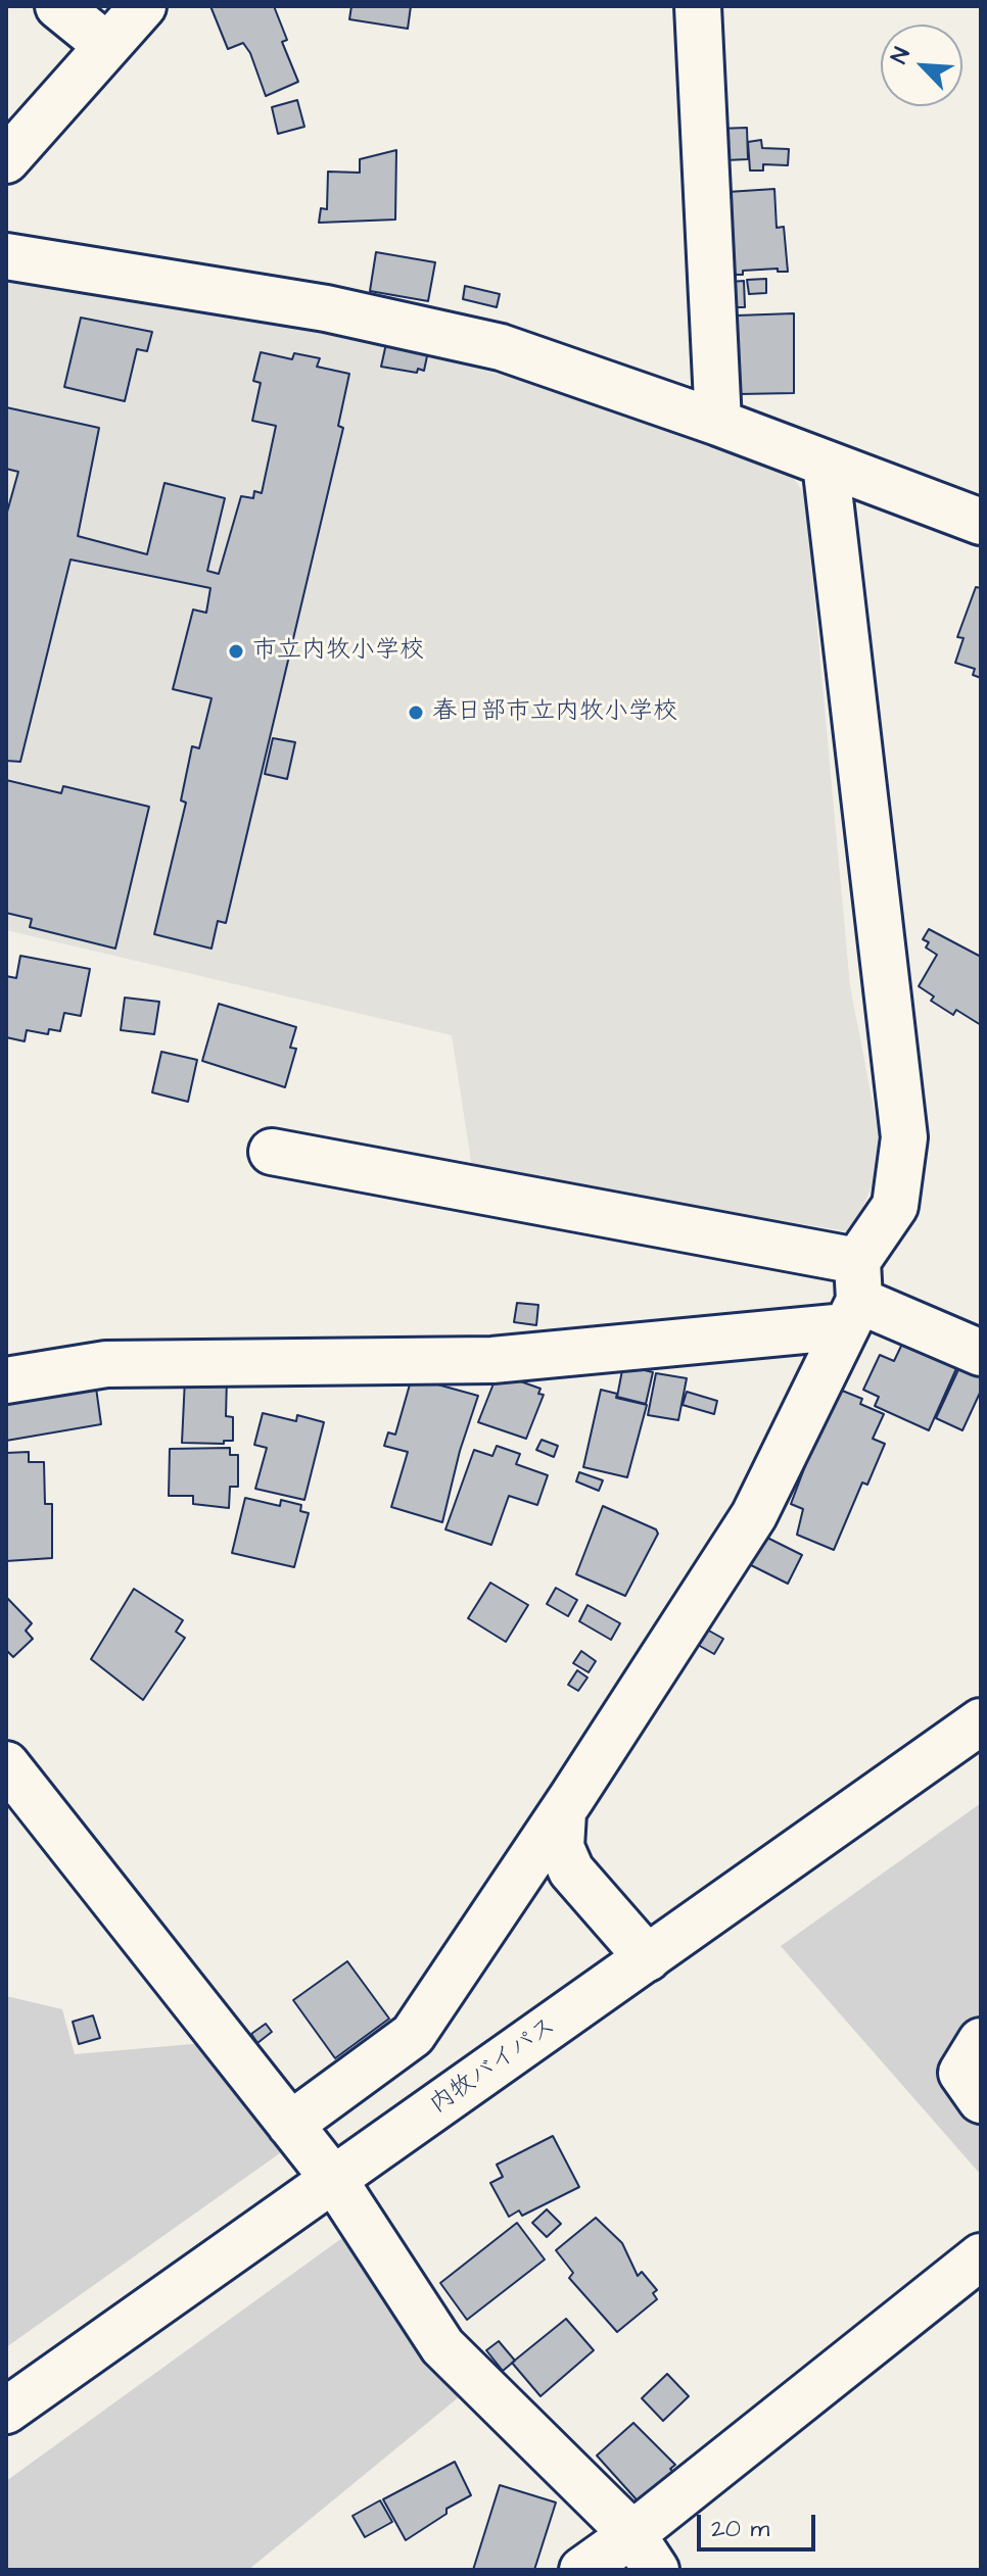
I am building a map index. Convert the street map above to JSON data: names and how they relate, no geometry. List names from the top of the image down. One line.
{"streets":{"street":["内牧バイパス"]},"places":["市立内牧小学校","春日部市立内牧小学校"],"scale_bar":"20 m","north":"top left"}
